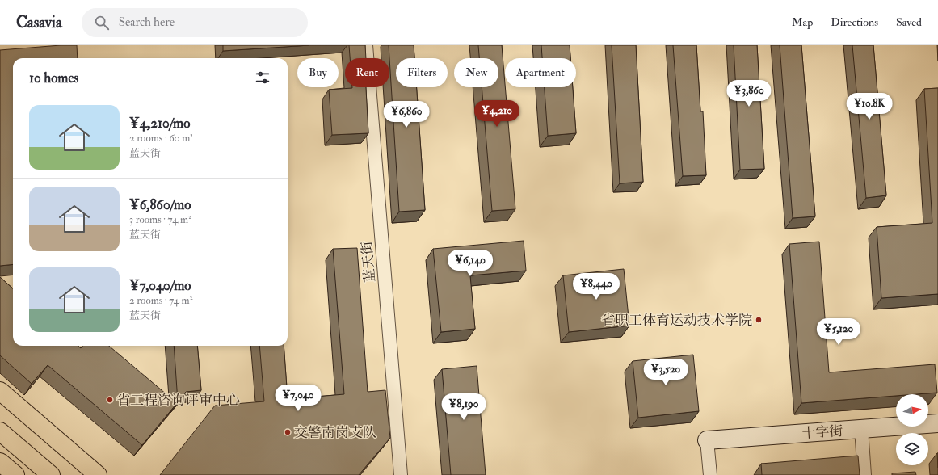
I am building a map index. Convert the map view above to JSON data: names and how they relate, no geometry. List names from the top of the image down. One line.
{"streets":{"street":["蓝天街","十字街"]},"places":["省职工体育运动技术学院","省工程咨询评审中心","交警南岗支队"],"north":"right","page":{"header":"Casavia","search":"Search here","nav":["Map","Directions","Saved"],"chip":["Buy","Rent","Filters","New","Apartment"],"heading":"10 homes","price":["¥3,860","¥10.8K","¥4,210","¥6,860","¥6,140","¥8,440","¥5,120","¥3,520","¥7,040","¥8,190"],"list":[{"name":"¥4,210/mo","note":"2 rooms · 60 m² · 蓝天街"},{"name":"¥6,860/mo","note":"3 rooms · 74 m² · 蓝天街"},{"name":"¥7,040/mo","note":"2 rooms · 74 m² · 蓝天街"}]}}
